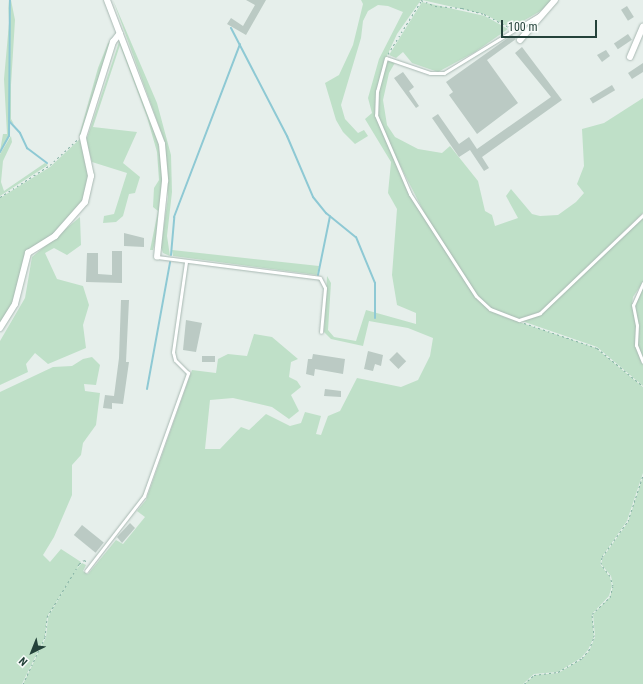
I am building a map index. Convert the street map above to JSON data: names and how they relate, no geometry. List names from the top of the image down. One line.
{"scale_bar":"100 m","north":"bottom left"}
